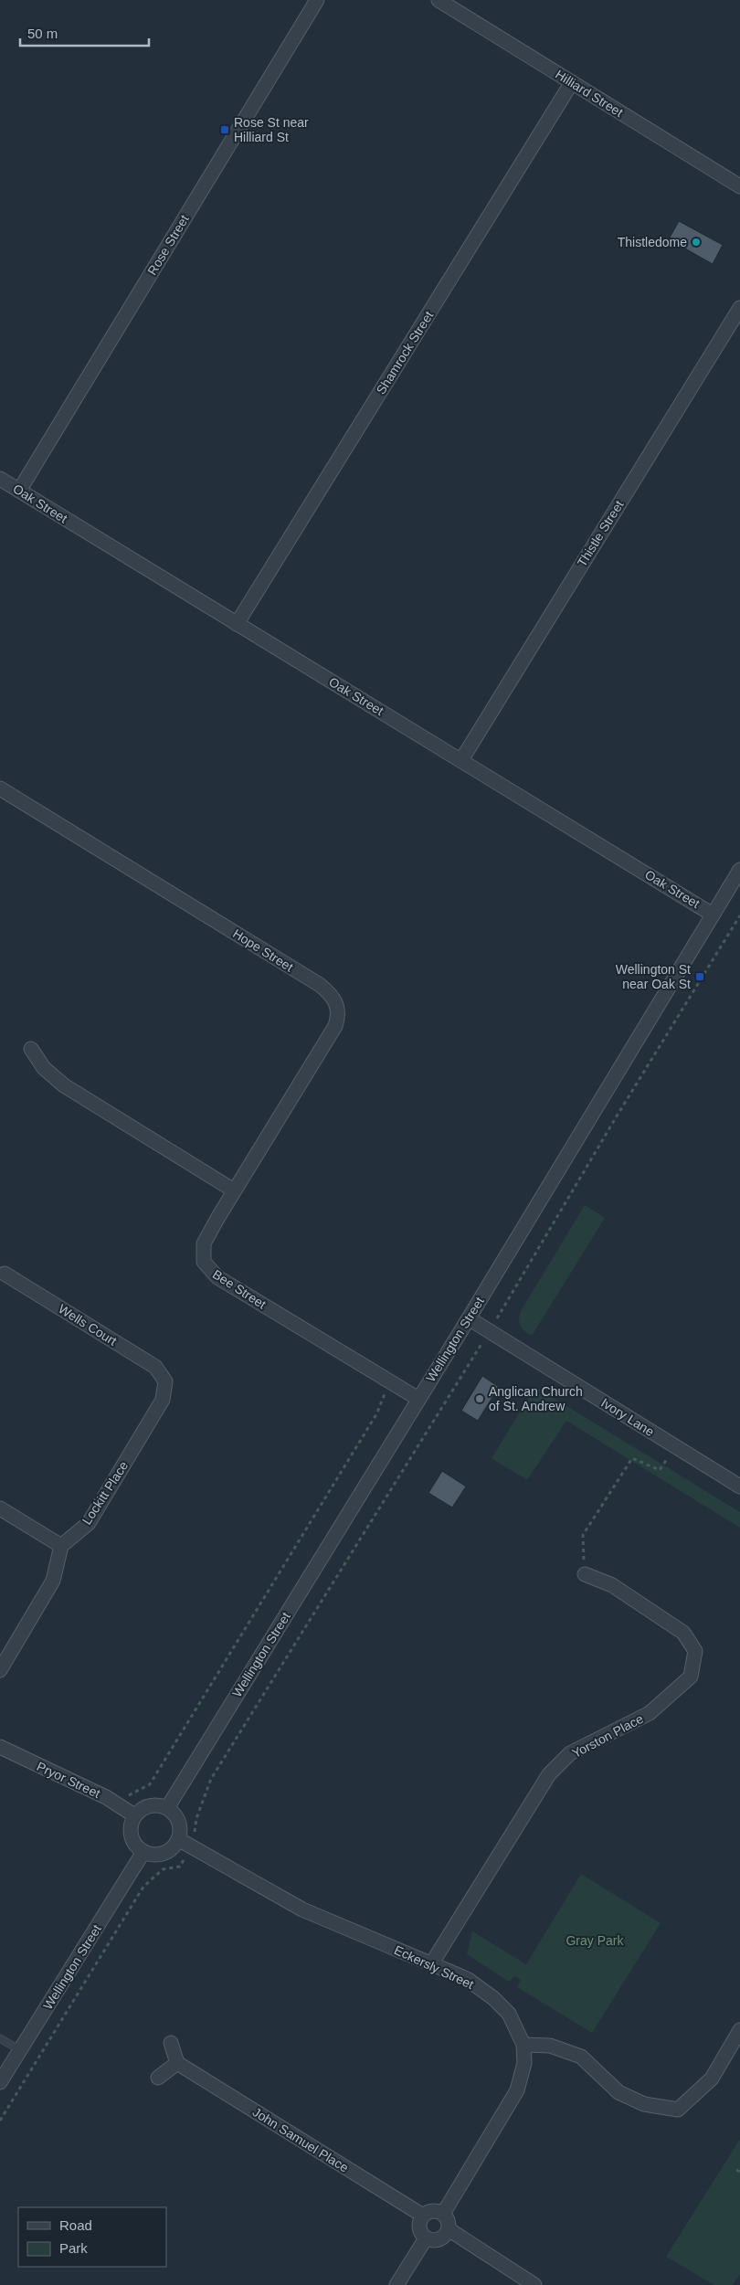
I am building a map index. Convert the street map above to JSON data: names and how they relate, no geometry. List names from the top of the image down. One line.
{"streets":{"street":["Hilliard Street","Rose Street","Shamrock Street","Oak Street","Thistle Street","Hope Street","Bee Street","Wells Court","Wellington Street","Ivory Lane","Lockitt Place","Yorston Place","Pryor Street","Eckersly Street","John Samuel Place"]},"crossings":[["Hilliard Street","Shamrock Street"],["Rose Street","Oak Street"],["Shamrock Street","Oak Street"],["Oak Street","Thistle Street"],["Oak Street","Wellington Street"],["Hope Street","Bee Street"],["Bee Street","Wellington Street"],["Wells Court","Lockitt Place"],["Wellington Street","Ivory Lane"],["Wellington Street","Pryor Street"],["Wellington Street","Eckersly Street"],["Yorston Place","Eckersly Street"],["Pryor Street","Eckersly Street"],["Eckersly Street","John Samuel Place"]],"parks":["Gray Park"],"places":{"transit":["Rose St near Hilliard St","Wellington St near Oak St"],"other":["Thistledome","Anglican Church of St. Andrew"]},"legend":["Road","Park"],"scale_bar":"50 m"}
